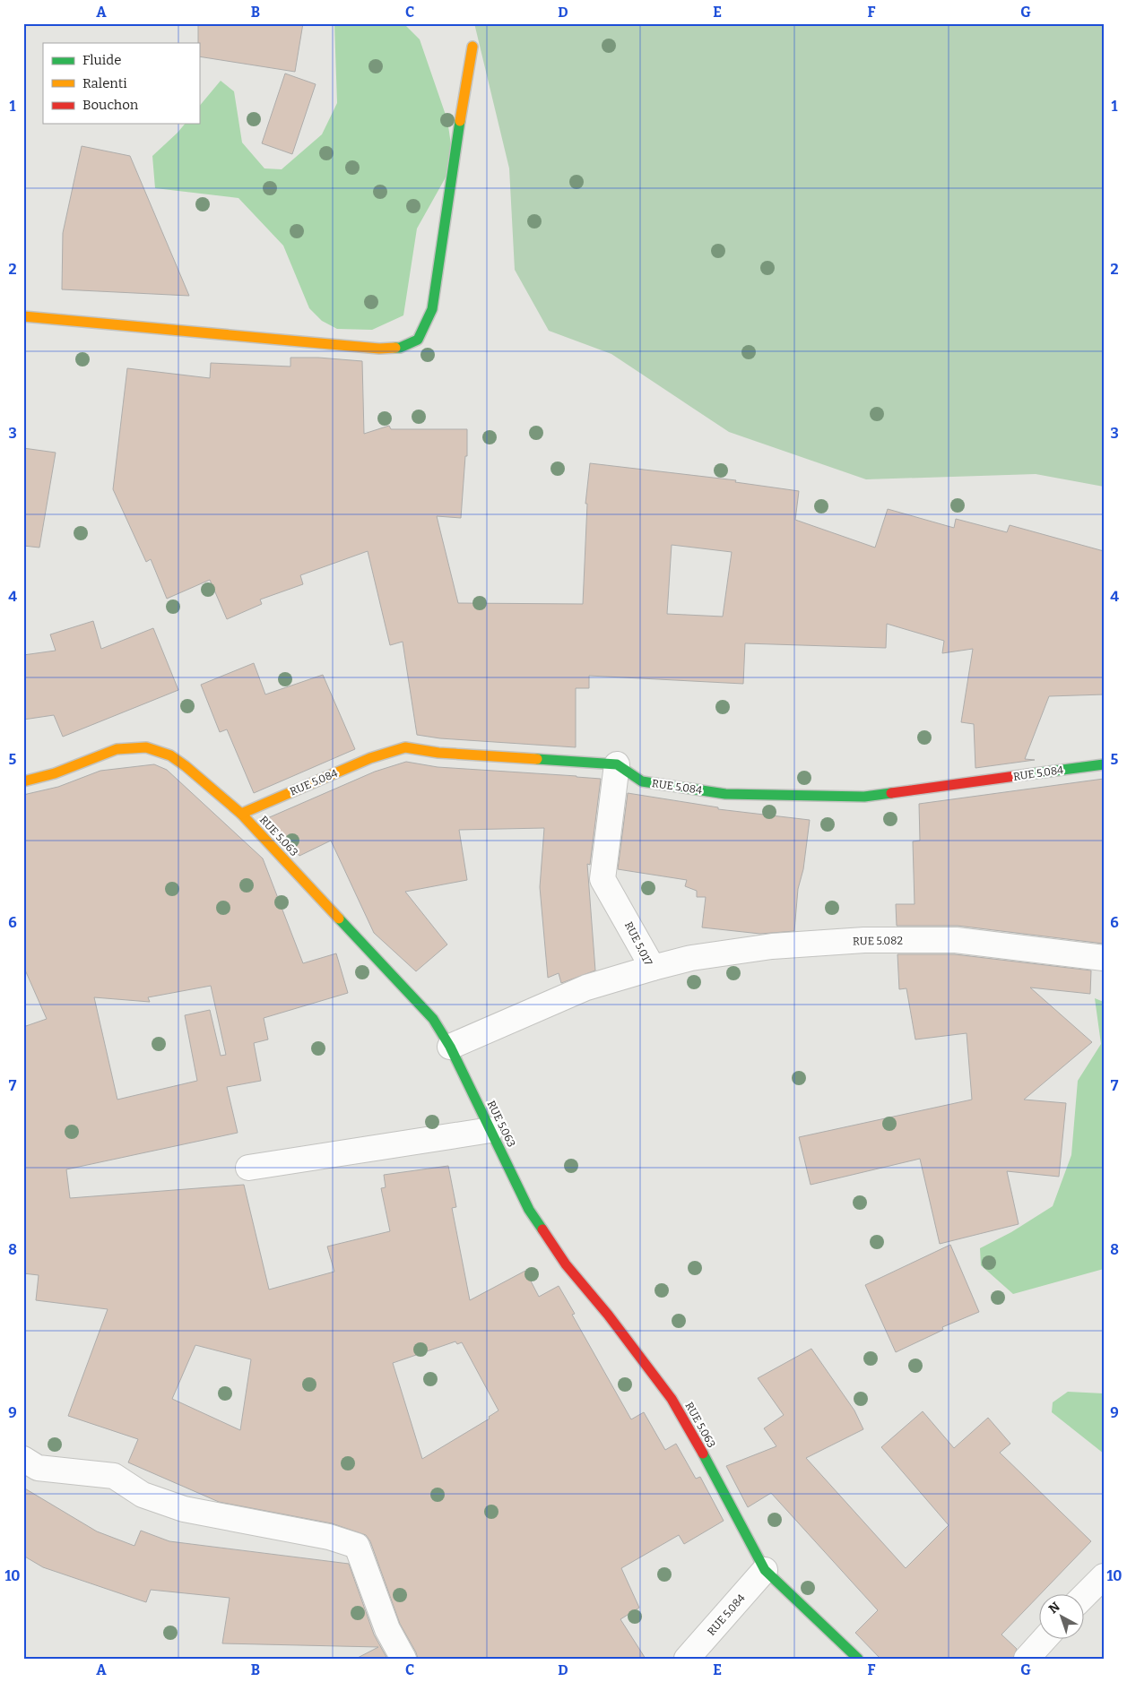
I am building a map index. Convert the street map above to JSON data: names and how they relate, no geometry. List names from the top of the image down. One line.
{"streets":{"street":["RUE 5.084","RUE 5.063","RUE 5.082","RUE 5.017"]},"crossings":[["RUE 5.084","RUE 5.063"],["RUE 5.084","RUE 5.017"],["RUE 5.063","RUE 5.017"],["RUE 5.082","RUE 5.017"]],"legend":["Fluide","Ralenti","Bouchon"],"north":"top left","grid":{"columns":["A","B","C","D","E","F","G"],"rows":["1","2","3","4","5","6","7","8","9","10"]}}
